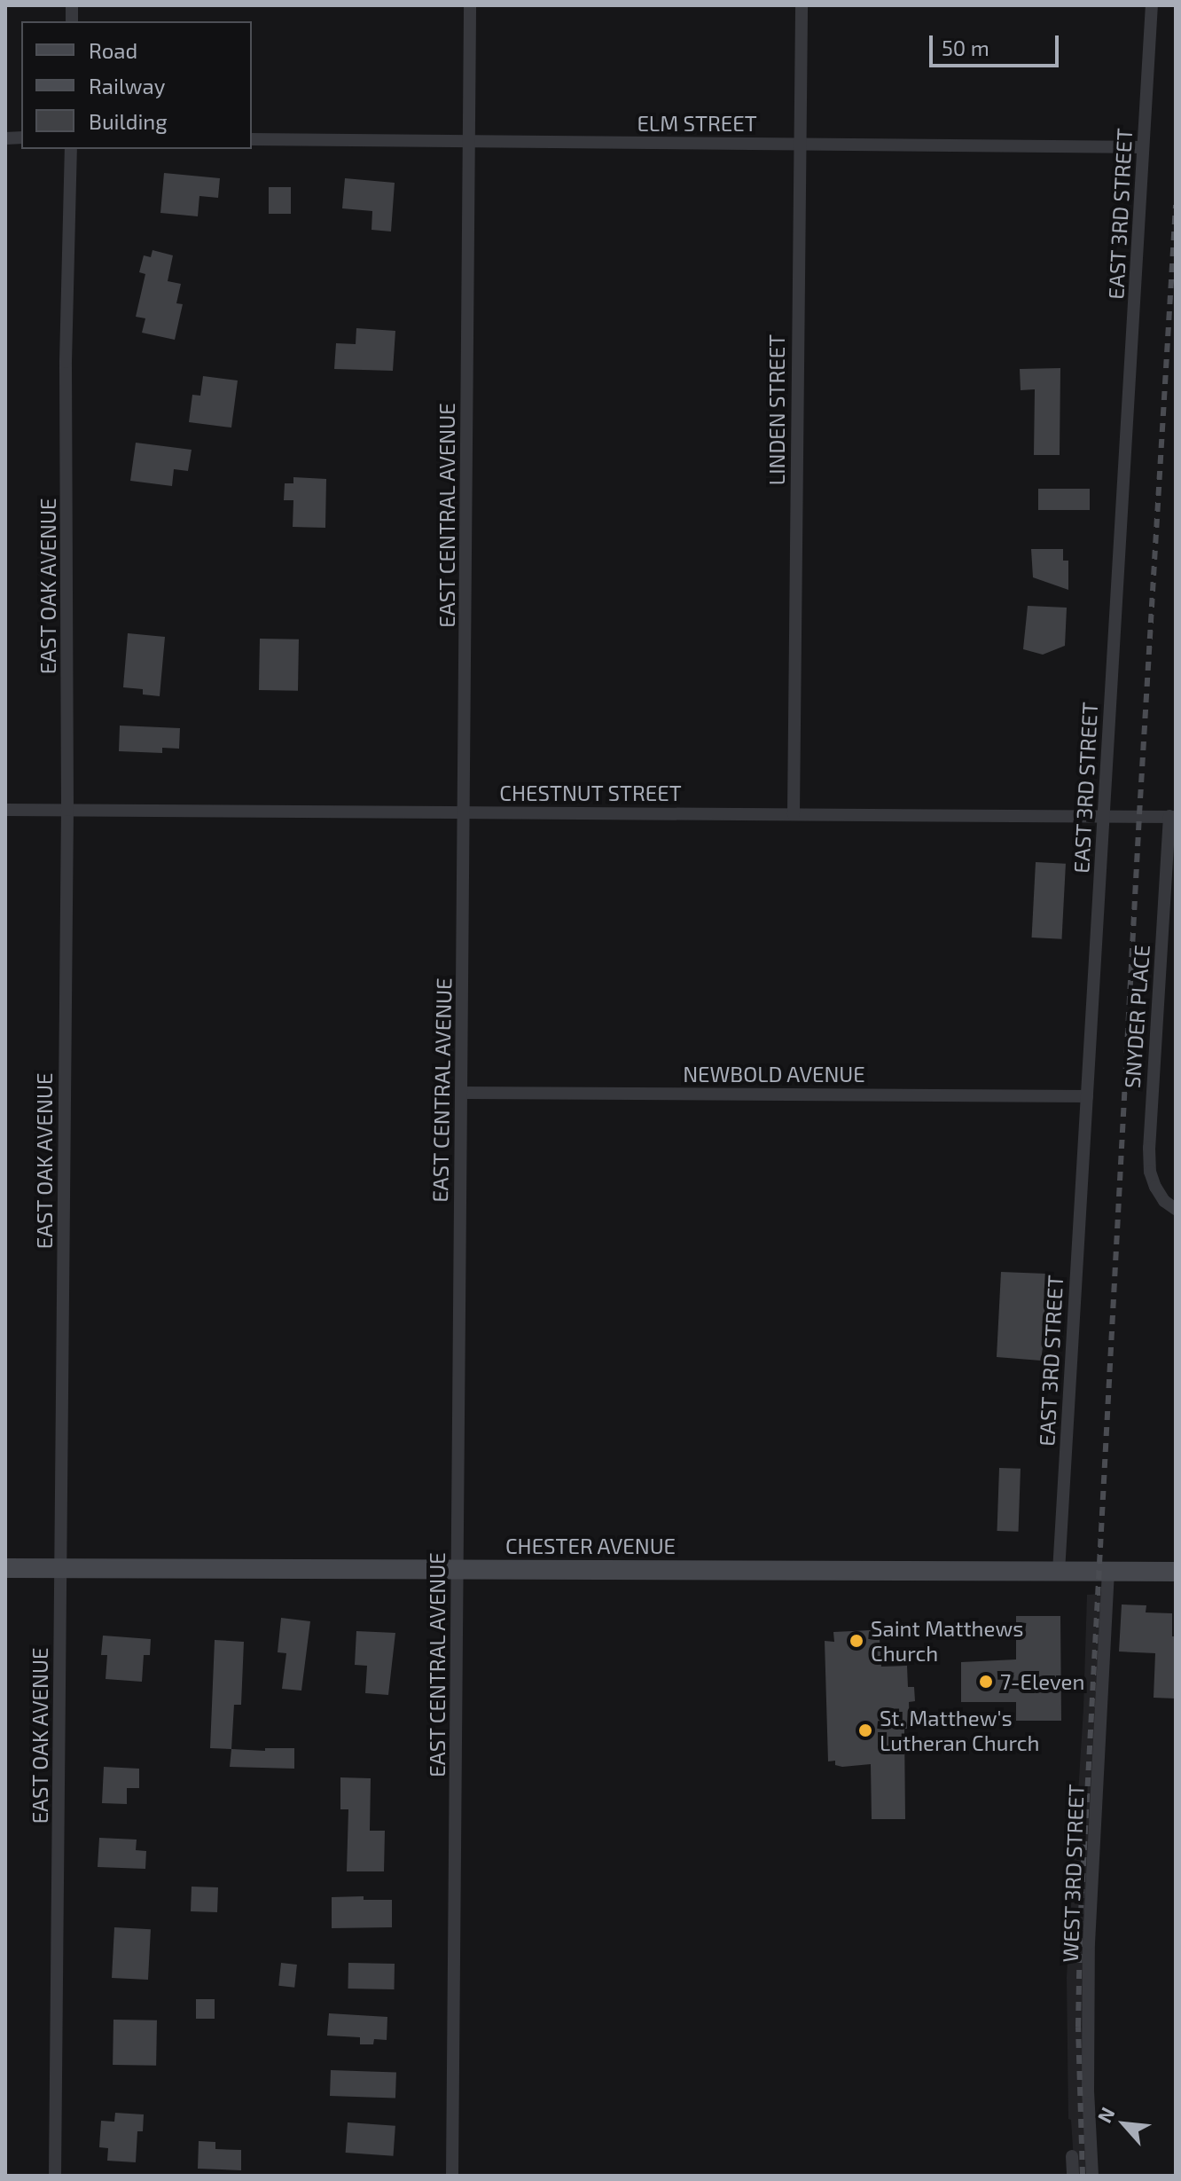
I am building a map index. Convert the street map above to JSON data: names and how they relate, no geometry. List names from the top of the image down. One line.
{"streets":{"main road":["CHESTER AVENUE"],"street":["ELM STREET","EAST 3RD STREET","LINDEN STREET","EAST CENTRAL AVENUE","EAST OAK AVENUE","CHESTNUT STREET","SNYDER PLACE","NEWBOLD AVENUE","WEST 3RD STREET"]},"crossings":[["ELM STREET","EAST 3RD STREET"],["ELM STREET","LINDEN STREET"],["ELM STREET","EAST CENTRAL AVENUE"],["EAST 3RD STREET","CHESTNUT STREET"],["EAST 3RD STREET","NEWBOLD AVENUE"],["EAST 3RD STREET","CHESTER AVENUE"],["LINDEN STREET","CHESTNUT STREET"],["EAST CENTRAL AVENUE","CHESTNUT STREET"],["EAST CENTRAL AVENUE","NEWBOLD AVENUE"],["EAST CENTRAL AVENUE","CHESTER AVENUE"],["EAST OAK AVENUE","CHESTNUT STREET"],["EAST OAK AVENUE","CHESTER AVENUE"],["CHESTNUT STREET","SNYDER PLACE"],["CHESTER AVENUE","WEST 3RD STREET"]],"places":["Saint Matthews Church","7-Eleven","St. Matthew's Lutheran Church"],"legend":["Road","Railway","Building"],"scale_bar":"50 m","north":"top left"}
